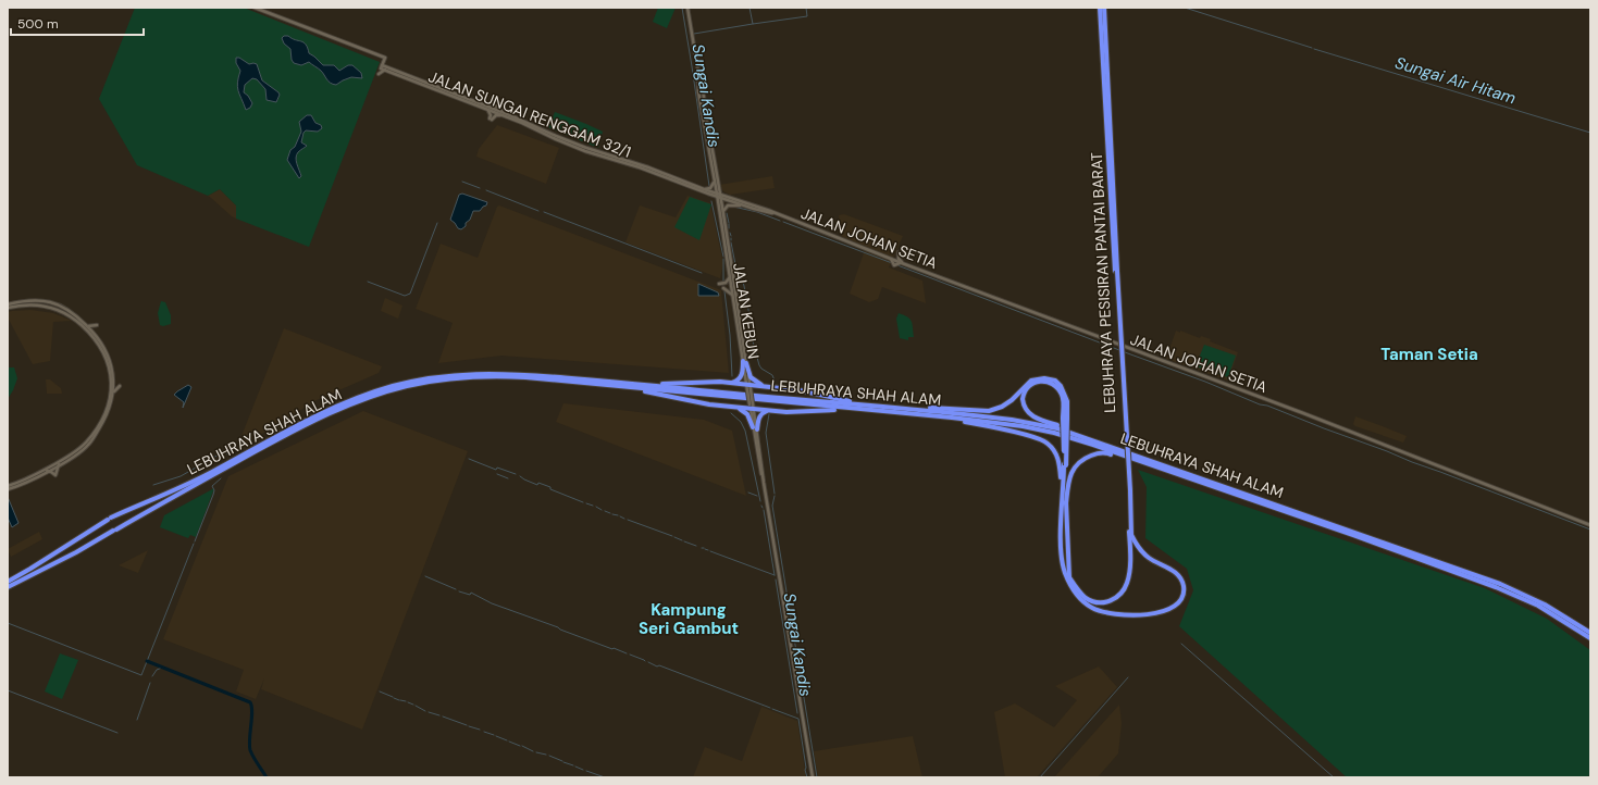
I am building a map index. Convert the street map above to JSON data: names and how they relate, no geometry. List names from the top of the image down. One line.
{"streets":{"highway":["LEBUHRAYA PESISIRAN PANTAI BARAT","LEBUHRAYA SHAH ALAM"],"main road":["JALAN SUNGAI RENGGAM 32/1","JALAN JOHAN SETIA","JALAN KEBUN"]},"crossings":[["JALAN SUNGAI RENGGAM 32/1","JALAN JOHAN SETIA"],["JALAN SUNGAI RENGGAM 32/1","JALAN KEBUN"],["JALAN JOHAN SETIA","JALAN KEBUN"]],"districts":["Taman Setia","Kampung Seri Gambut"],"water":["Sungai Air Hitam","Sungai Kandis"],"scale_bar":"500 m"}
